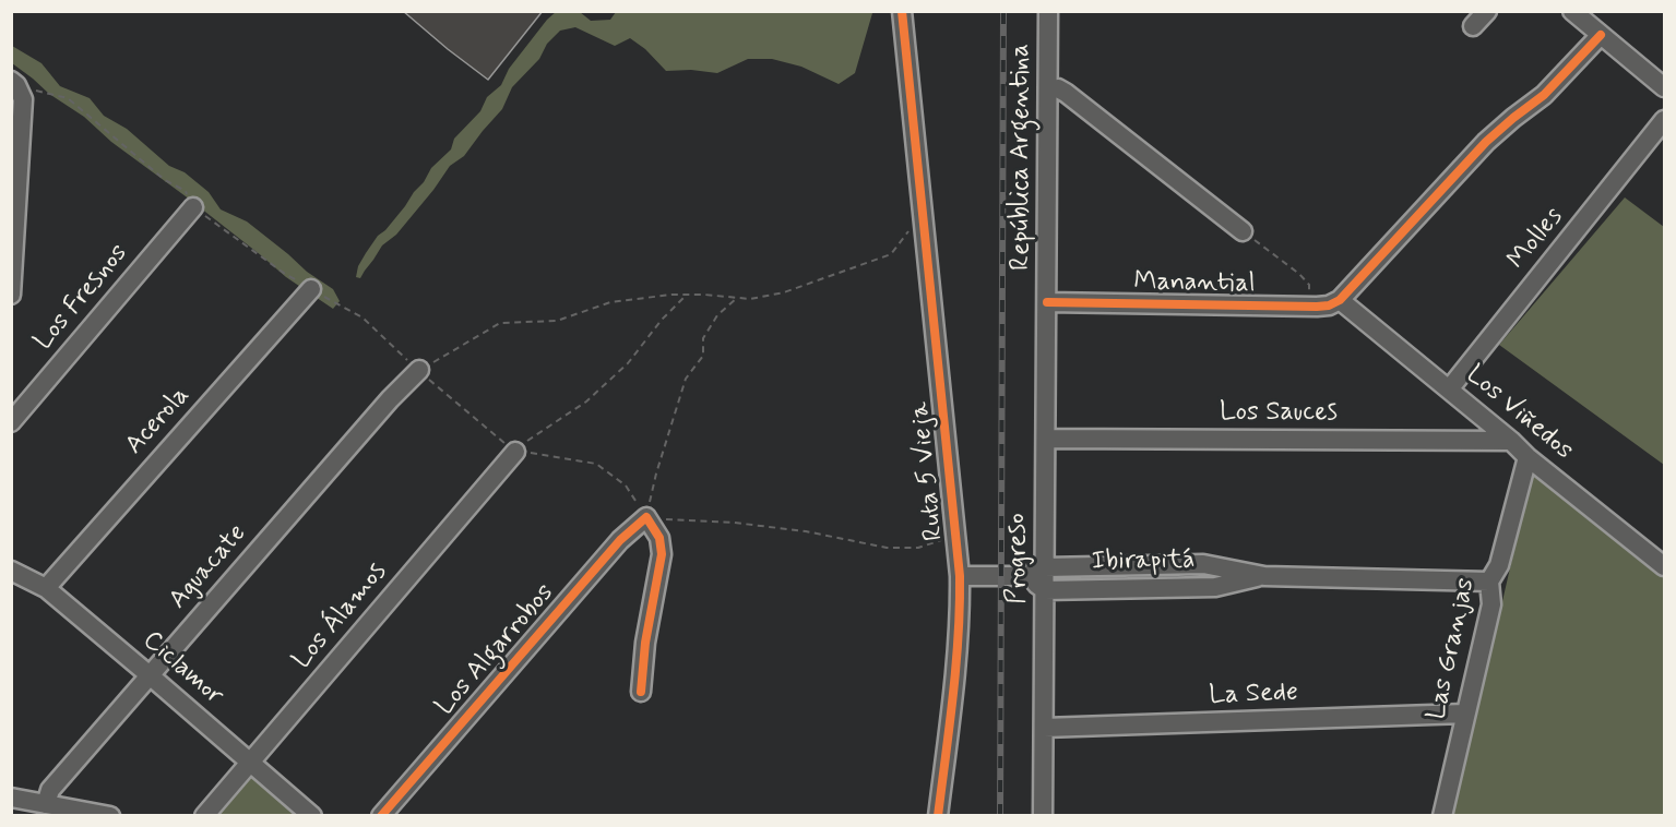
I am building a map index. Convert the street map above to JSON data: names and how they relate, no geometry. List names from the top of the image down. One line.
{"streets":{"street":["República Argentina","Molles","Manantial","Los Fresnos","Los Sauces","Los Viñedos","Acerola","Ruta 5 Vieja","Progreso","Ibirapitá","Aguacate","Los Álamos","Las Granjas","Los Algarrobos","Ciclamor","La Sede"]},"crossings":[["República Argentina","Manantial"],["República Argentina","Progreso"],["Molles","Los Viñedos"],["Manantial","Los Viñedos"],["Manantial","Progreso"],["Los Sauces","Los Viñedos"],["Los Sauces","Progreso"],["Los Viñedos","Las Granjas"],["Acerola","Ciclamor"],["Ruta 5 Vieja","Ibirapitá"],["Progreso","Ibirapitá"],["Progreso","La Sede"],["Ibirapitá","Las Granjas"],["Aguacate","Ciclamor"],["Los Álamos","Ciclamor"],["Las Granjas","La Sede"]]}
